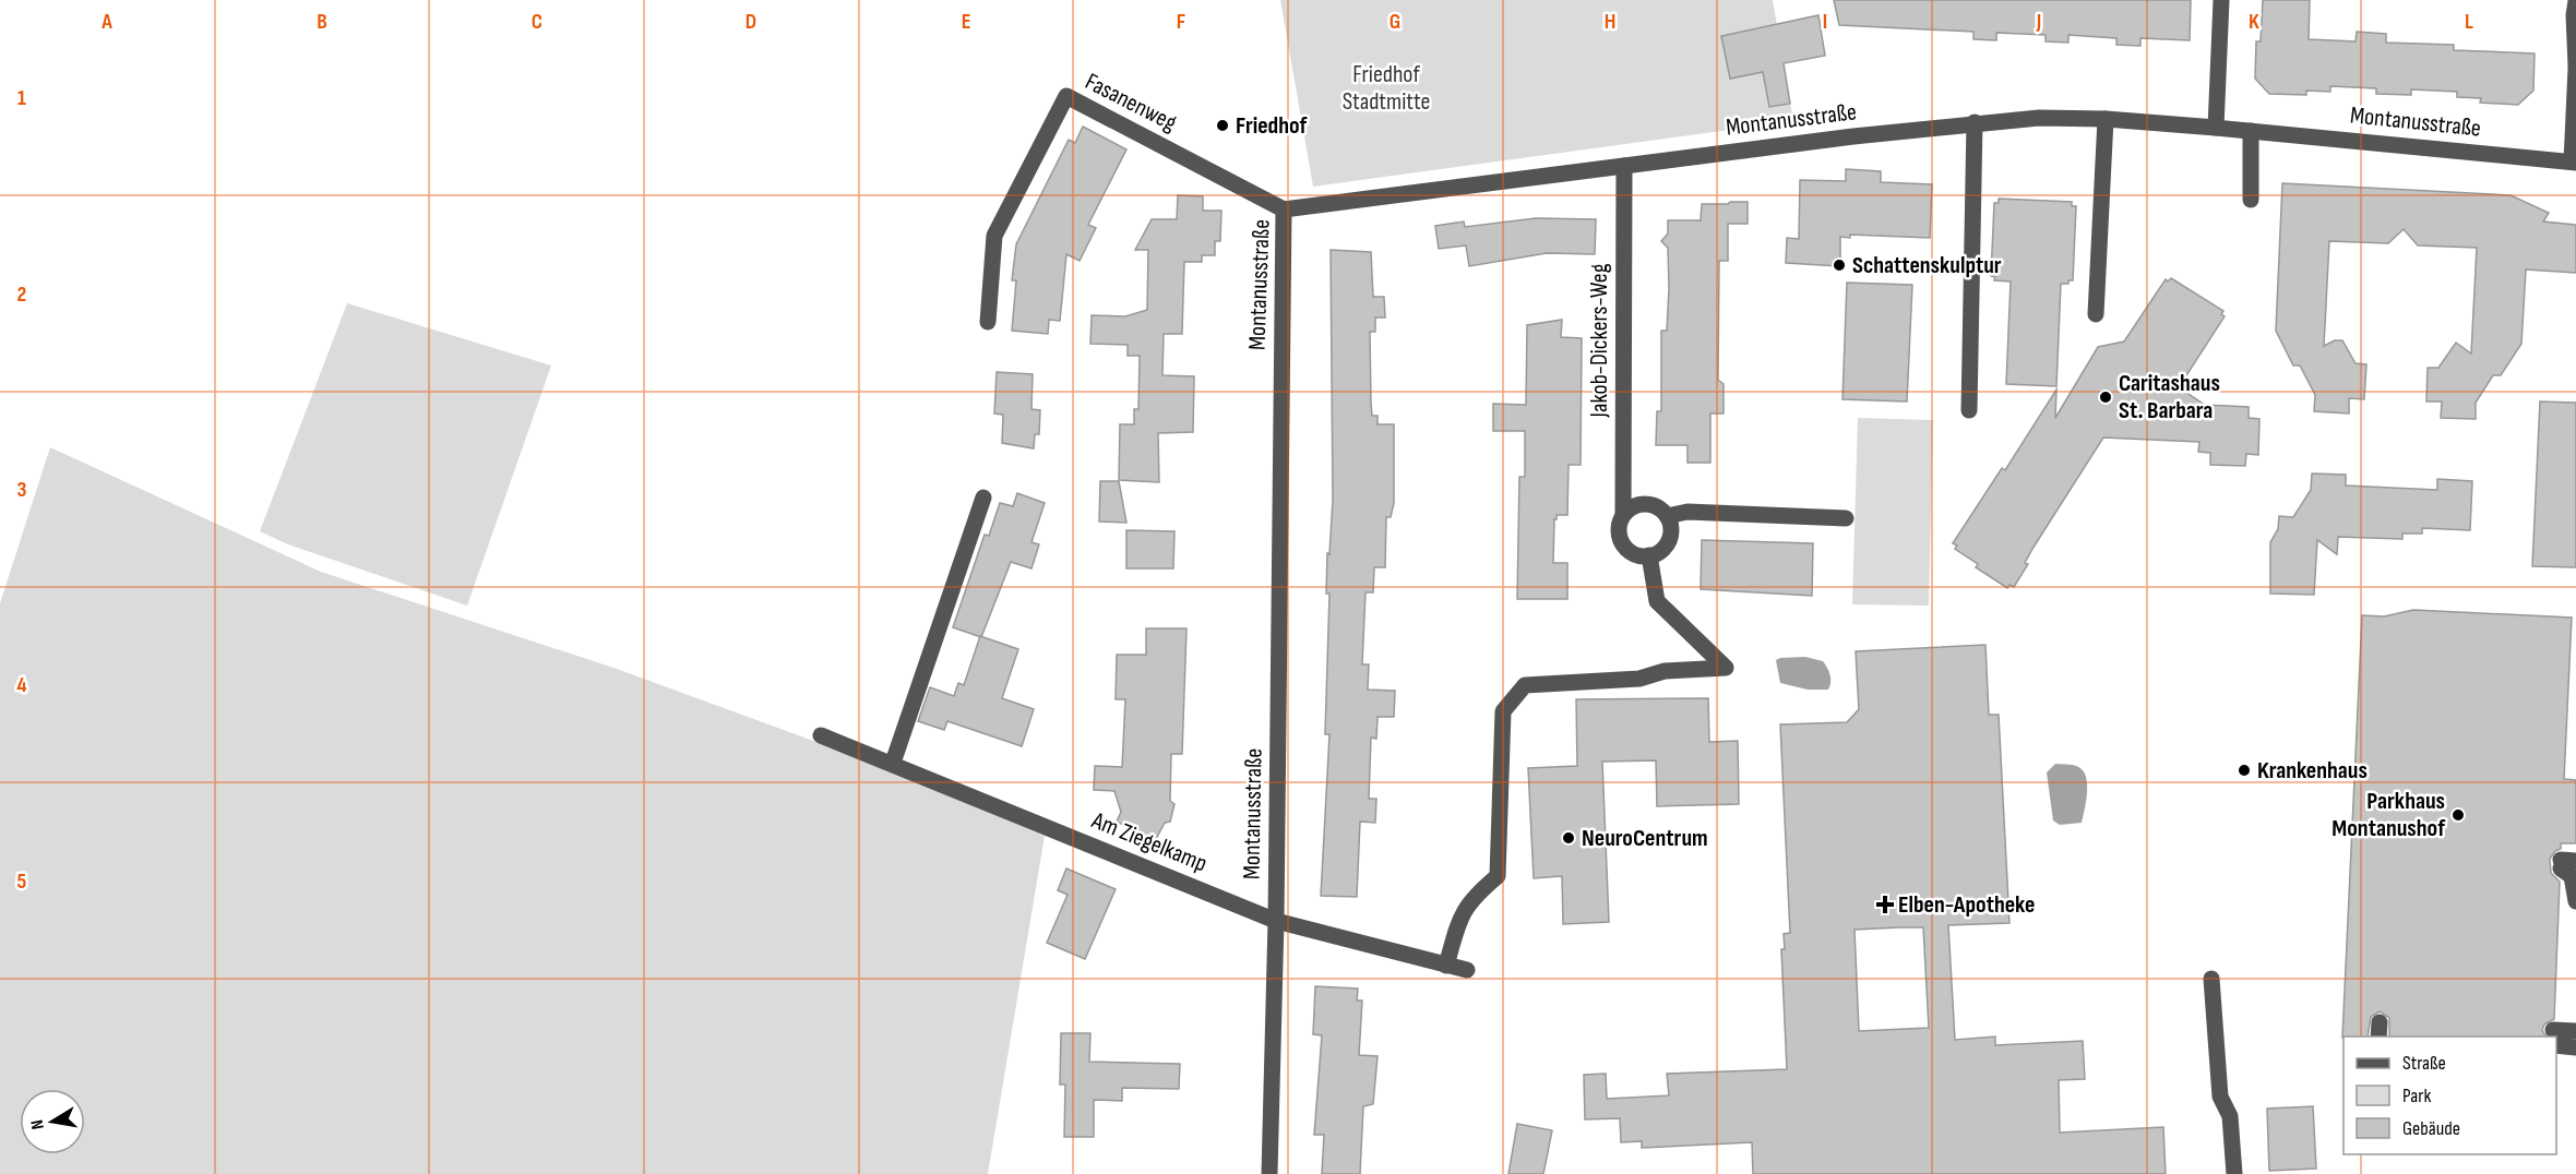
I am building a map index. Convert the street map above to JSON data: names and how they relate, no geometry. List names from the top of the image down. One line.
{"streets":{"street":["Fasanenweg","Montanusstraße","Jakob-Dickers-Weg","Am Ziegelkamp"]},"crossings":[["Fasanenweg","Montanusstraße"],["Montanusstraße","Jakob-Dickers-Weg"],["Montanusstraße","Am Ziegelkamp"]],"parks":["Friedhof Stadtmitte"],"places":{"other":["Friedhof","Schattenskulptur","Caritashaus St. Barbara","Krankenhaus","Parkhaus Montanushof","NeuroCentrum"],"health":["Elben-Apotheke"]},"legend":["Straße","Park","Gebäude"],"north":"left","grid":{"columns":["A","B","C","D","E","F","G","H","I","J","K","L"],"rows":["1","2","3","4","5"]}}
